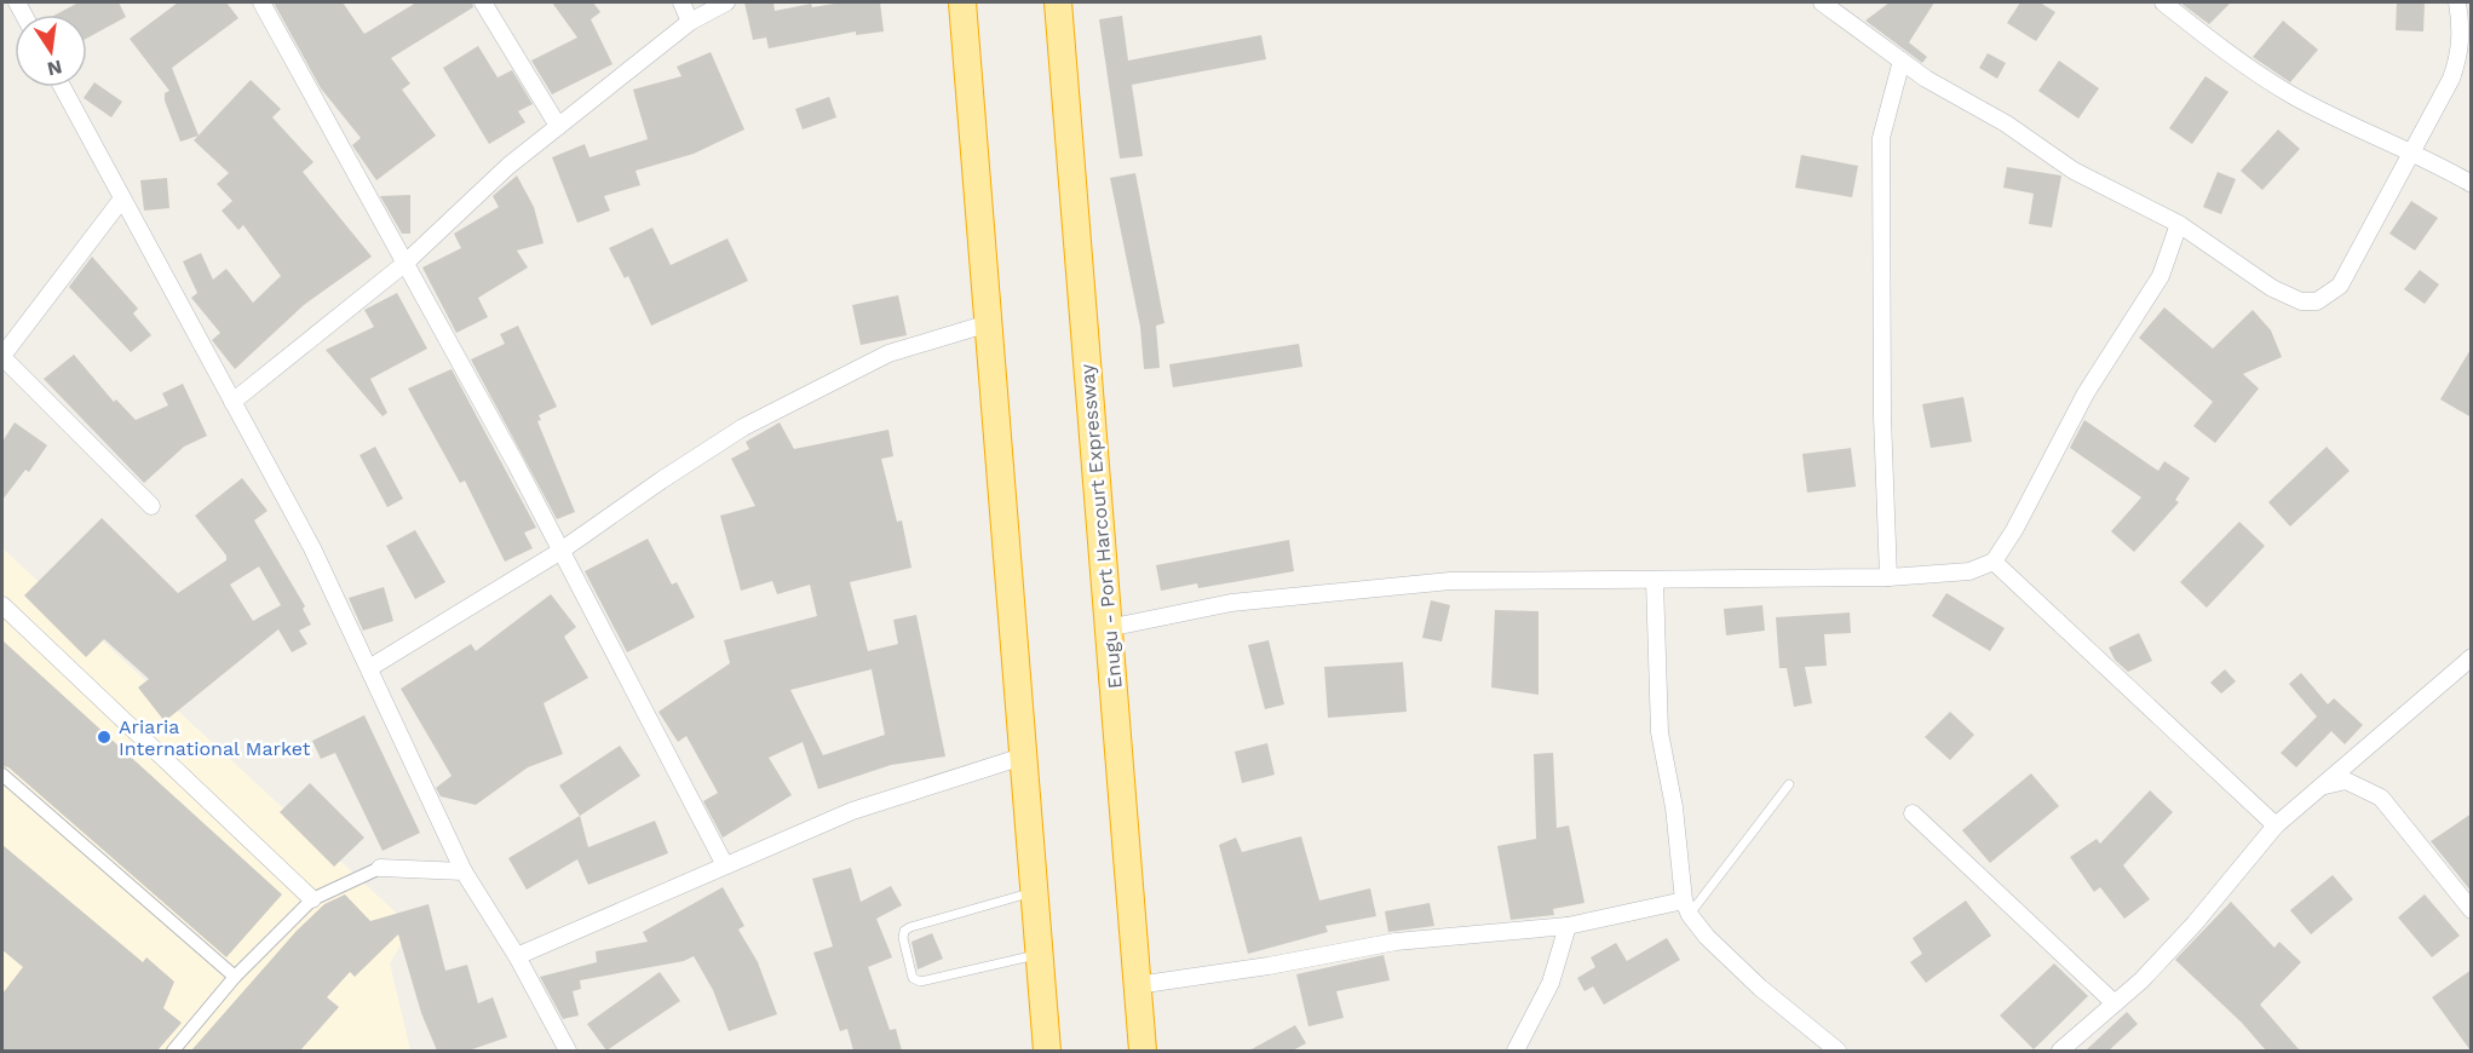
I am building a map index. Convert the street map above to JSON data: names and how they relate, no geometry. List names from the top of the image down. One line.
{"streets":{"highway":["Enugu - Port Harcourt Expressway"]},"places":["Ariaria International Market"],"north":"bottom"}
